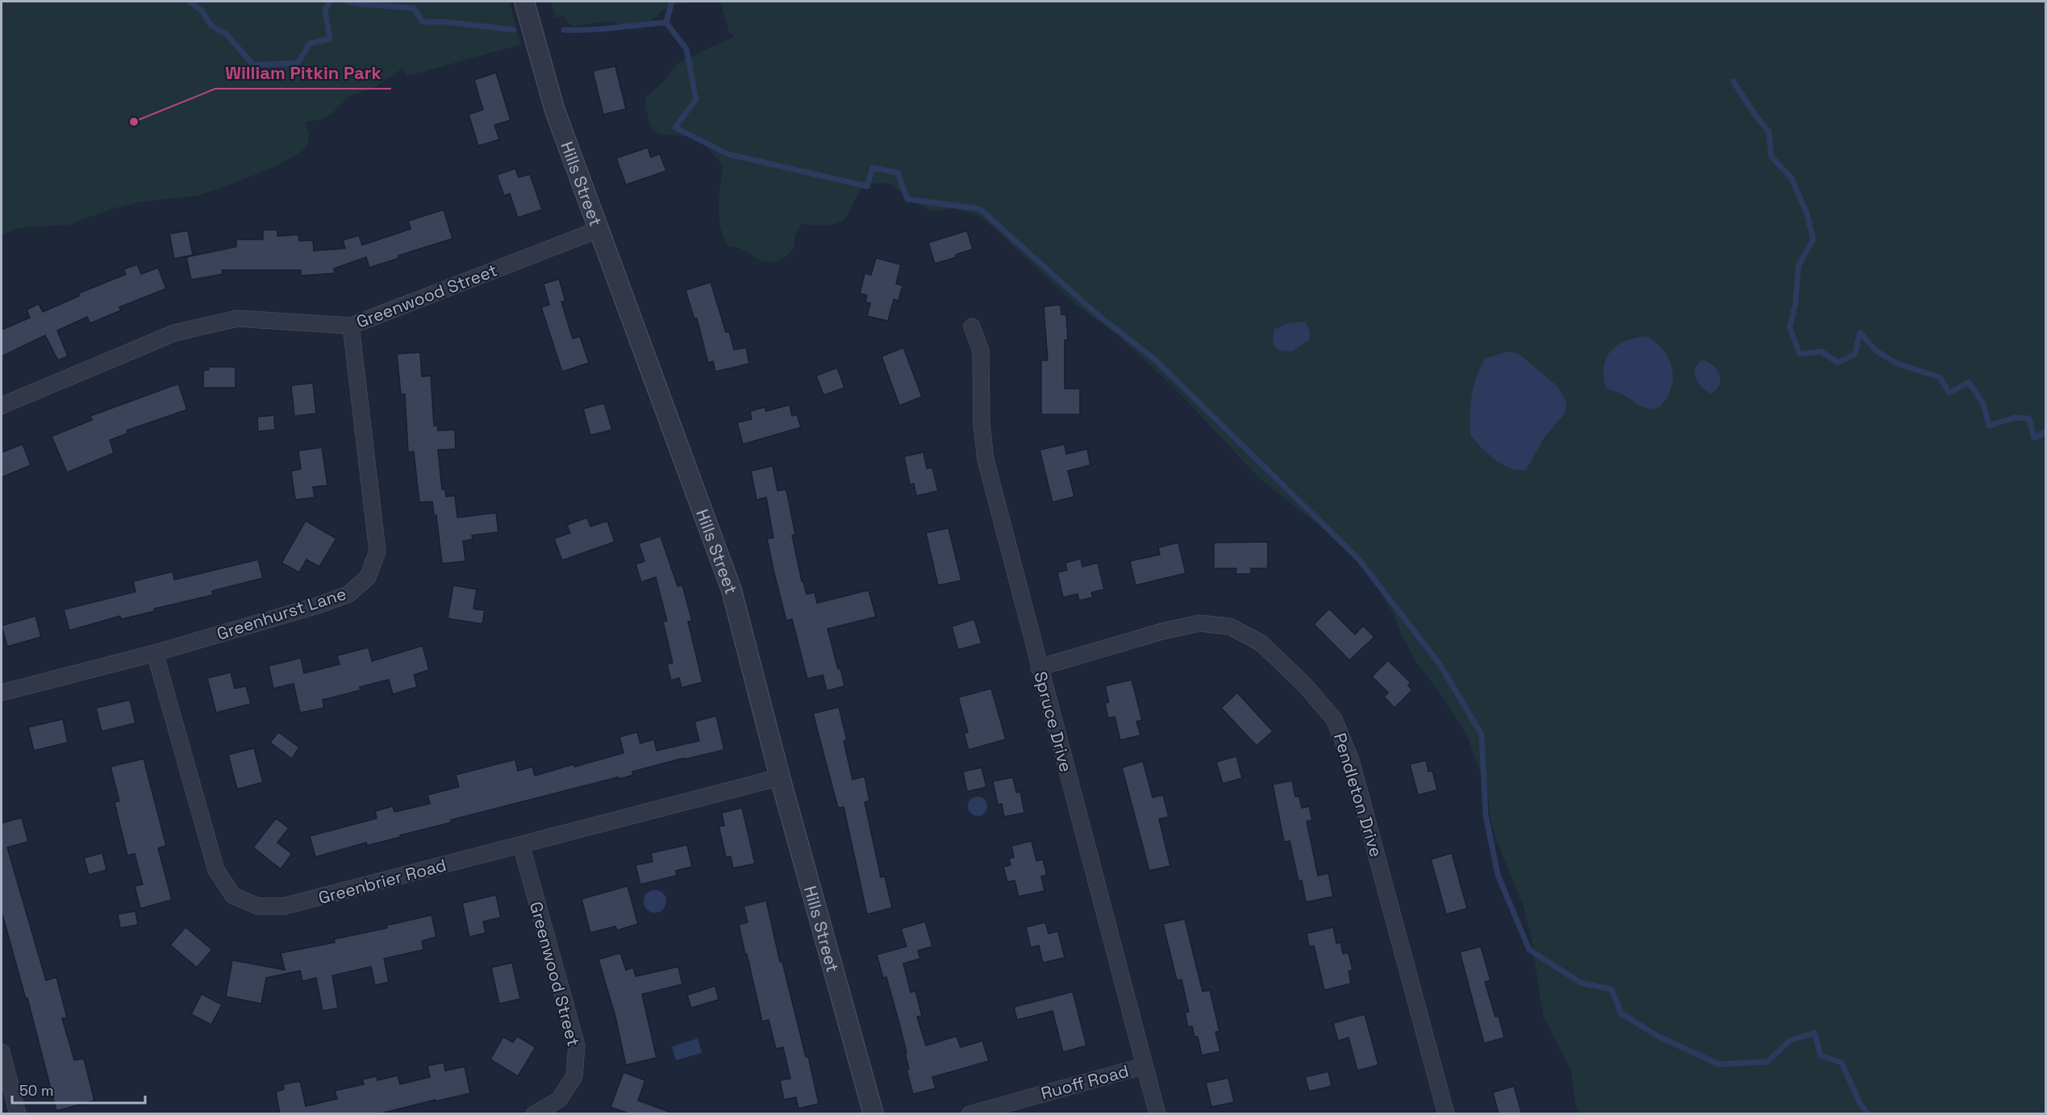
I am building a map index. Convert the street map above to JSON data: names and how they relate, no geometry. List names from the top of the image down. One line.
{"streets":{"street":["Hills Street","Greenwood Street","Greenhurst Lane","Spruce Drive","Pendleton Drive","Greenbrier Road","Ruoff Road"]},"crossings":[["Hills Street","Greenwood Street"],["Hills Street","Greenbrier Road"],["Greenwood Street","Greenhurst Lane"],["Greenwood Street","Greenbrier Road"],["Greenhurst Lane","Greenbrier Road"],["Spruce Drive","Pendleton Drive"],["Spruce Drive","Ruoff Road"]],"places":["William Pitkin Park"],"scale_bar":"50 m"}
